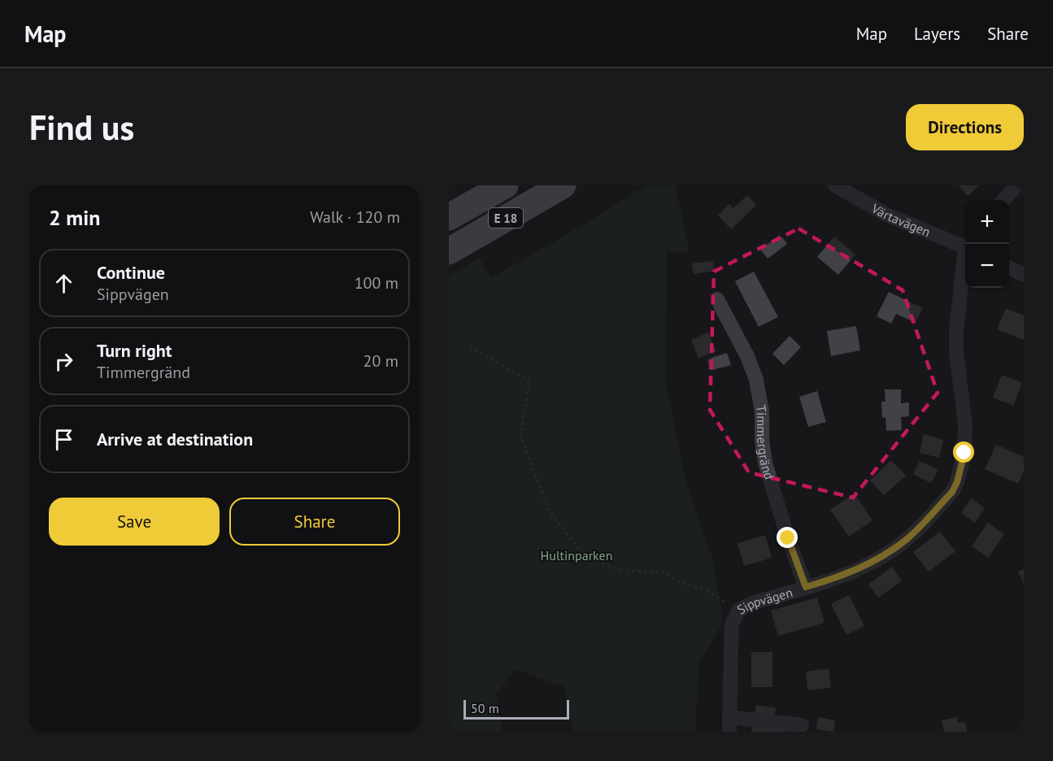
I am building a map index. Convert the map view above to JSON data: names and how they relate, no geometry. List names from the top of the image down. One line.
{"streets":{"highway":["E 18"],"street":["Värtavägen","Timmergränd","Sippvägen"]},"crossings":[["Timmergränd","Sippvägen"]],"parks":["Hultinparken"],"scale_bar":"50 m","page":{"header":"Map","nav":["Map","Layers","Share"],"buttons":["Directions",["Save","Share"]],"title":"Find us","heading":["2 min","Walk · 120 m"],"map_buttons":["+","−"],"list":[["Continue","Sippvägen","100 m"],["Turn right","Timmergränd","20 m"],"Arrive at destination"],"scale":"50 m"}}
